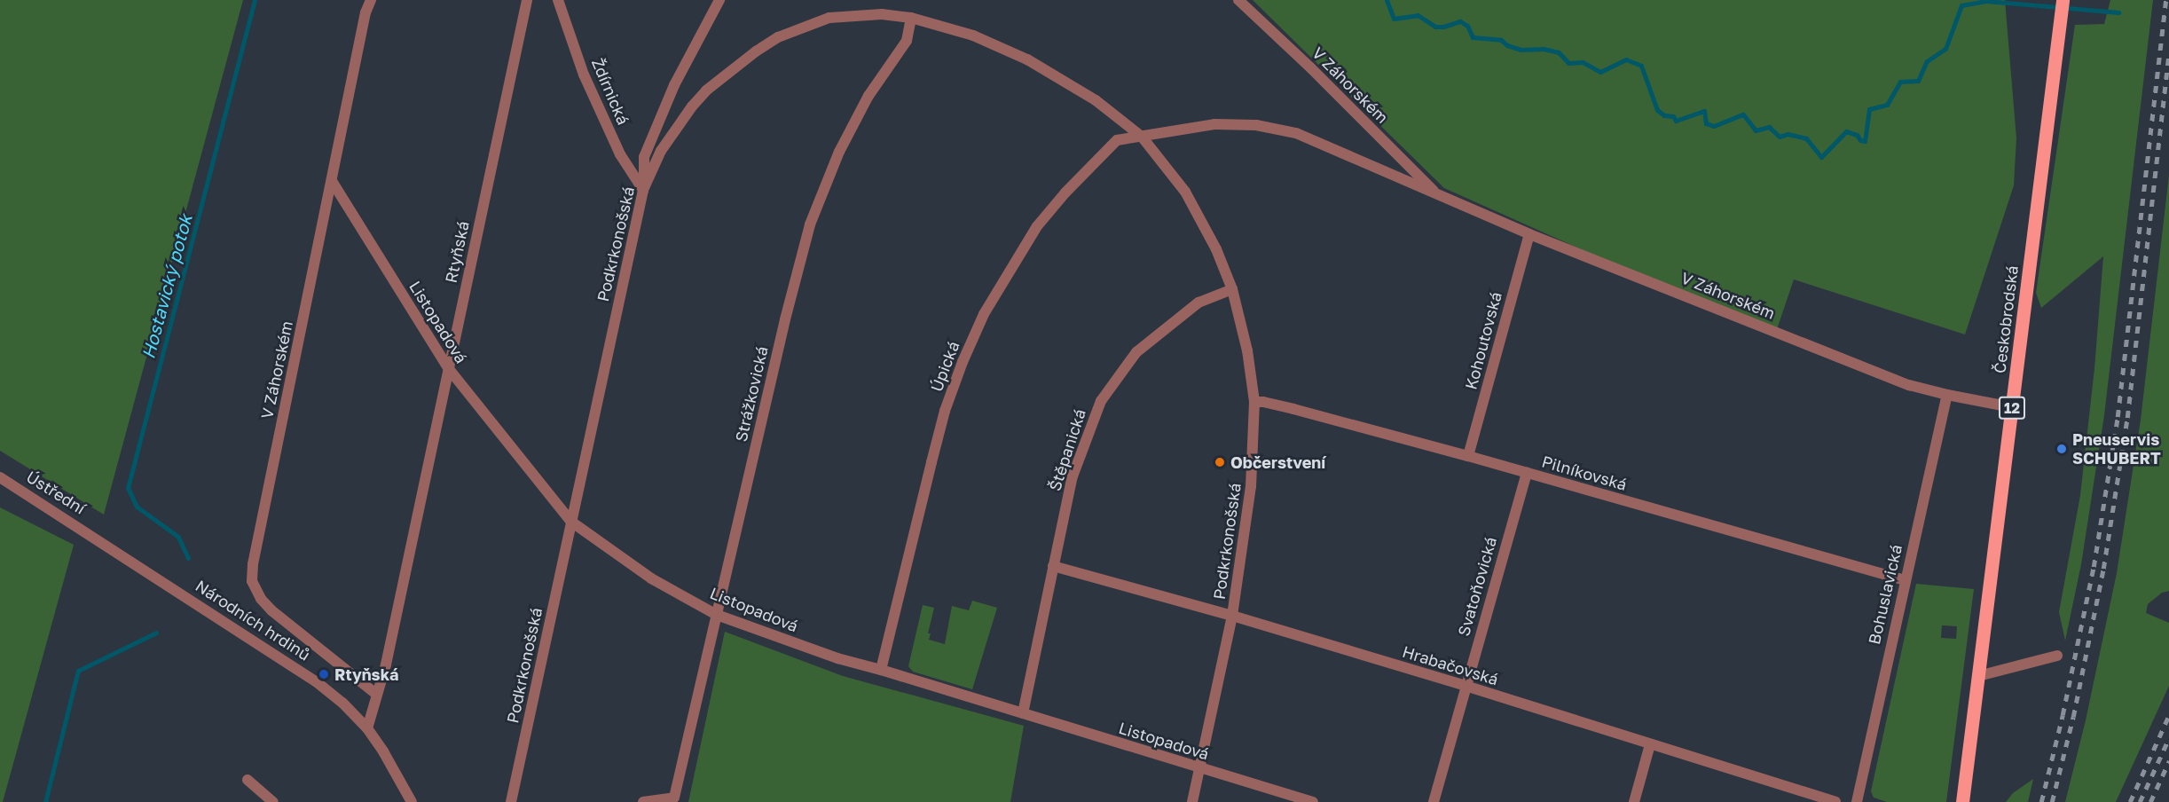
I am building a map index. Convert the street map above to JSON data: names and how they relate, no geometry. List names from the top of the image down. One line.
{"streets":{"main road":["Českobrodská","12"],"street":["V Záhorském","Ždírnická","Podkrkonošská","Rtyňská","Listopadová","Kohoutovská","Úpická","Strážkovická","Štěpanická","Pilníkovská","Ústřední","Svatoňovická","Bohuslavická","Národních hrdinů","Hrabačovská"]},"crossings":[["V Záhorském","Podkrkonošská"],["V Záhorském","Rtyňská"],["V Záhorském","Českobrodská"],["V Záhorském","Listopadová"],["V Záhorském","Kohoutovská"],["V Záhorském","Úpická"],["V Záhorském","Bohuslavická"],["Ždírnická","Podkrkonošská"],["Podkrkonošská","Listopadová"],["Podkrkonošská","Úpická"],["Podkrkonošská","Strážkovická"],["Podkrkonošská","Štěpanická"],["Podkrkonošská","Pilníkovská"],["Podkrkonošská","Hrabačovská"],["Rtyňská","Listopadová"],["Rtyňská","Národních hrdinů"],["Listopadová","Úpická"],["Listopadová","Strážkovická"],["Listopadová","Štěpanická"],["Kohoutovská","Pilníkovská"],["Štěpanická","Hrabačovská"],["Pilníkovská","Svatoňovická"],["Pilníkovská","Bohuslavická"],["Ústřední","Národních hrdinů"],["Svatoňovická","Hrabačovská"]],"water":["Hostavický potok"],"places":["Pneuservis SCHUBERT","Občerstvení","Rtyňská"]}
